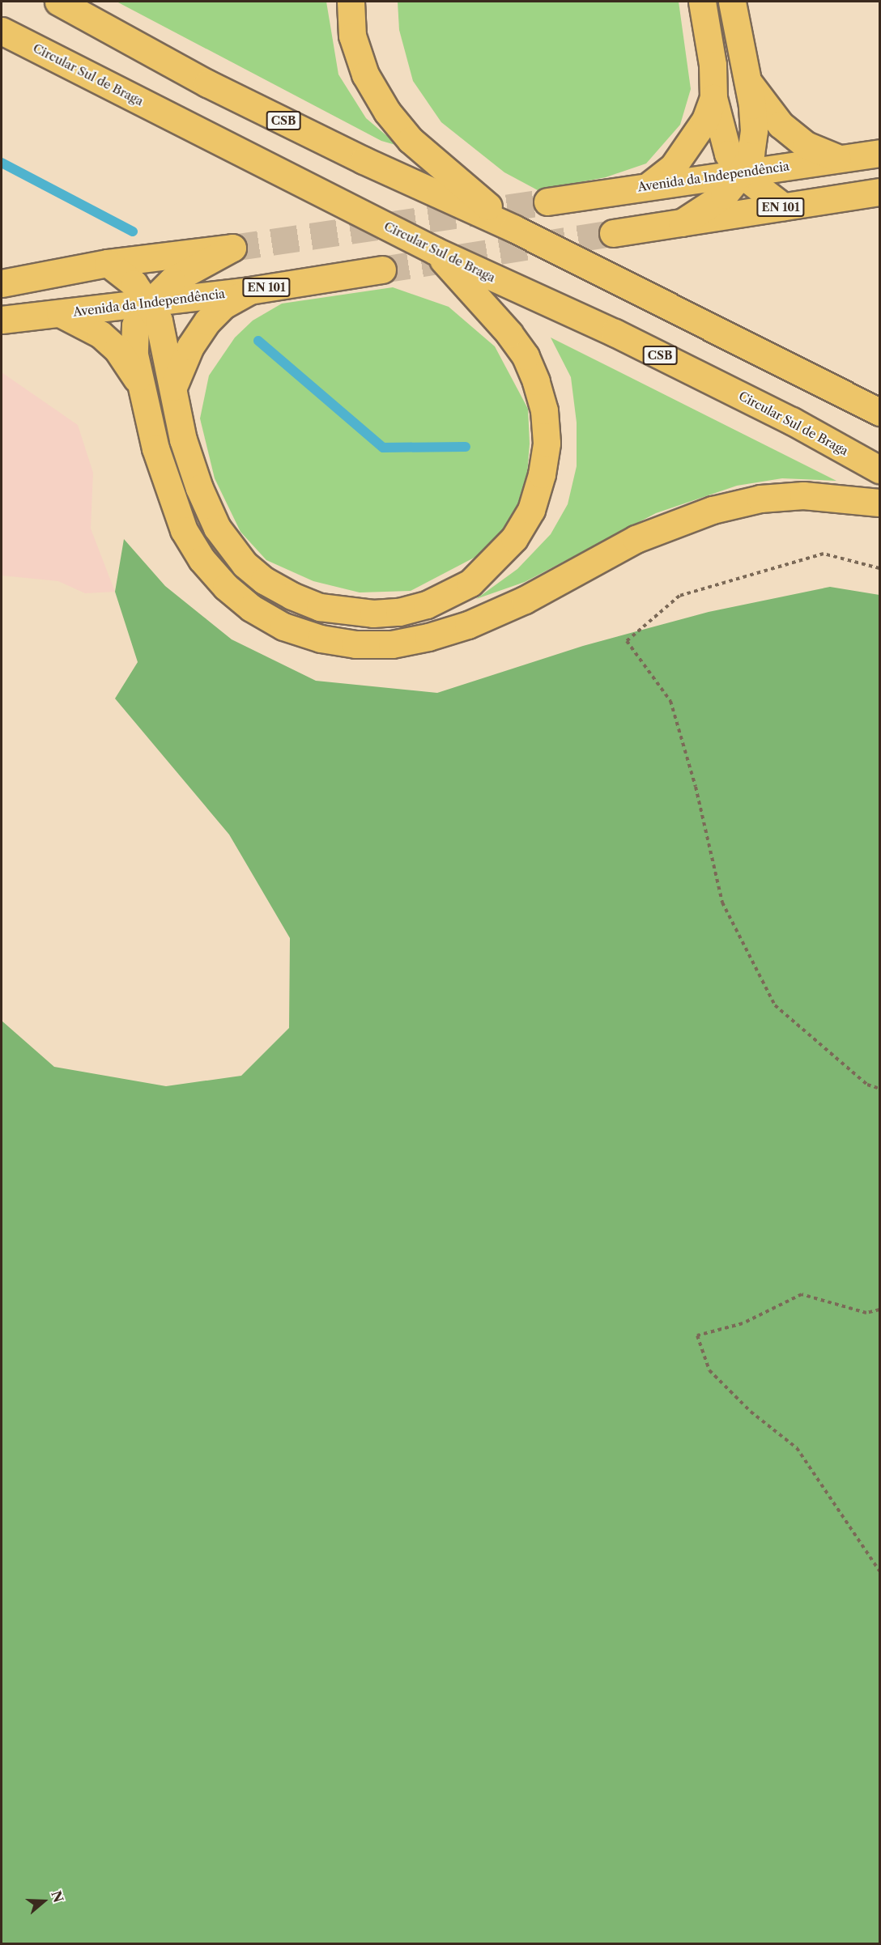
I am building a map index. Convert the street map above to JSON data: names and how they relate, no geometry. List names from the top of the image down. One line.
{"streets":{"main road":["Circular Sul de Braga","CSB","Avenida da Independência","EN 101"]},"north":"right"}
